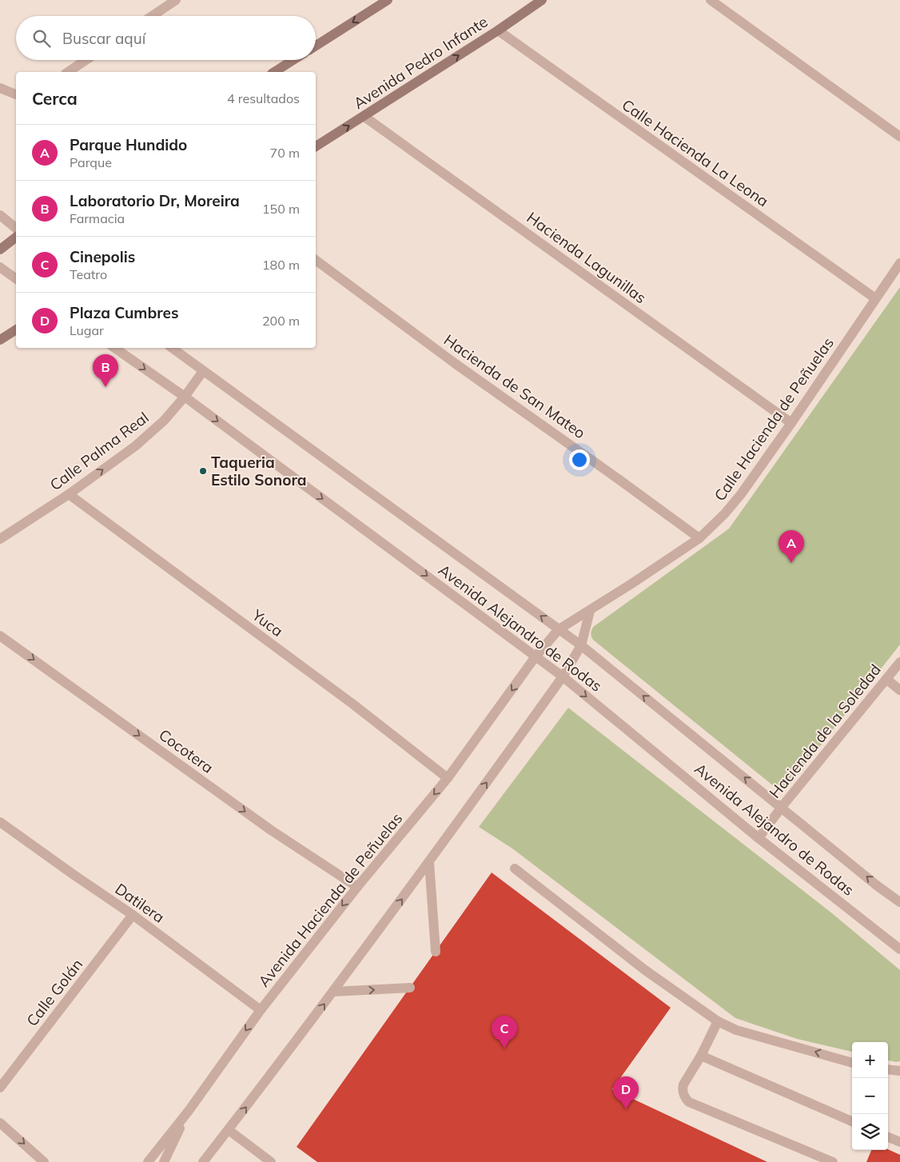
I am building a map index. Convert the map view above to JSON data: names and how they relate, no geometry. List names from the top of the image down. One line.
{"streets":{"main road":["Avenida Pedro Infante"],"street":["Calle Hacienda La Leona","Hacienda Lagunillas","Hacienda de San Mateo","Calle Hacienda de Peñuelas","Calle Palma Real","Yuca","Avenida Alejandro de Rodas","Hacienda de la Soledad","Cocotera","Avenida Hacienda de Peñuelas","Datilera","Calle Golán"]},"crossings":[["Avenida Pedro Infante","Calle Hacienda La Leona"],["Avenida Pedro Infante","Hacienda Lagunillas"],["Calle Hacienda La Leona","Calle Hacienda de Peñuelas"],["Hacienda Lagunillas","Calle Hacienda de Peñuelas"],["Hacienda de San Mateo","Calle Hacienda de Peñuelas"],["Calle Hacienda de Peñuelas","Avenida Alejandro de Rodas"],["Calle Hacienda de Peñuelas","Avenida Hacienda de Peñuelas"],["Calle Palma Real","Yuca"],["Calle Palma Real","Avenida Alejandro de Rodas"],["Yuca","Avenida Hacienda de Peñuelas"],["Avenida Alejandro de Rodas","Hacienda de la Soledad"],["Avenida Alejandro de Rodas","Avenida Hacienda de Peñuelas"],["Cocotera","Avenida Hacienda de Peñuelas"],["Avenida Hacienda de Peñuelas","Datilera"],["Datilera","Calle Golán"]],"one_way":["Calle Palma Real","Cocotera"],"places":["Taqueria Estilo Sonora"],"page":{"search":"Buscar aquí","heading":["Cerca","4 resultados"],"list":[{"mark":"A","name":"Parque Hundido","note":"Parque","value":"70 m"},{"mark":"B","name":"Laboratorio Dr, Moreira","note":"Farmacia","value":"150 m"},{"mark":"C","name":"Cinepolis","note":"Teatro","value":"180 m"},{"mark":"D","name":"Plaza Cumbres","note":"Lugar","value":"200 m"}],"pins":["B","A","C","D"],"map_buttons":["+","−"]}}
